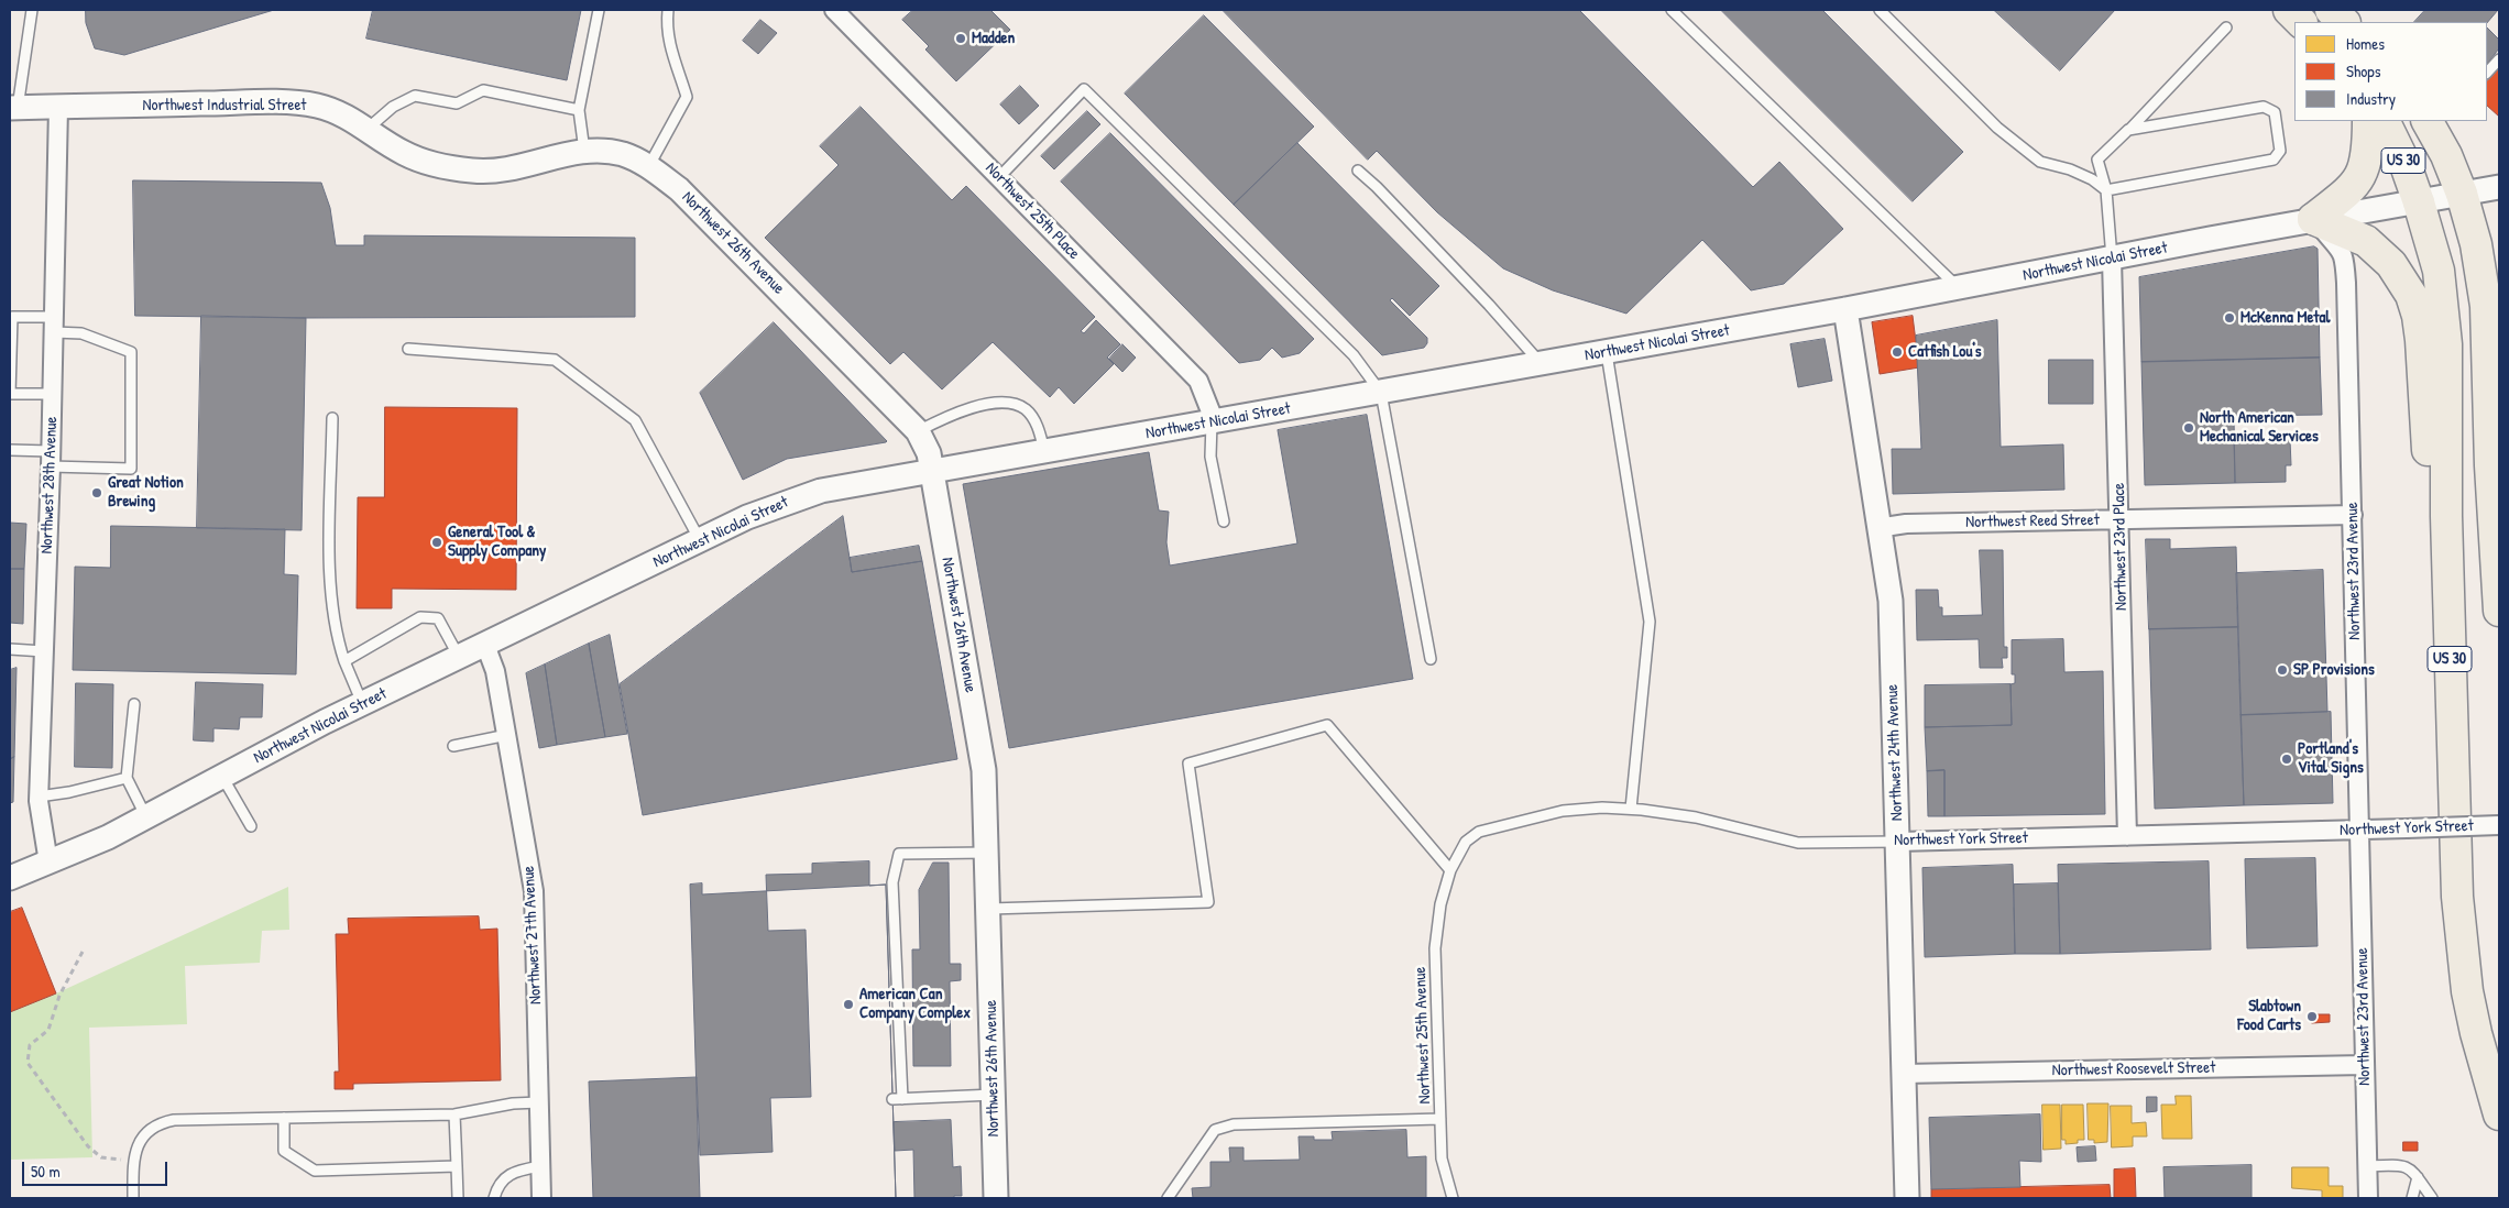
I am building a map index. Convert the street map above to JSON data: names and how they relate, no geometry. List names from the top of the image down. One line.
{"streets":{"highway":["US 30"],"street":["Northwest Industrial Street","Northwest 25th Place","Northwest 26th Avenue","Northwest Nicolai Street","Northwest 28th Avenue","Northwest Reed Street","Northwest 23rd Place","Northwest 23rd Avenue","Northwest 24th Avenue","Northwest York Street","Northwest 27th Avenue","Northwest Roosevelt Street"],"lane":["Northwest 25th Avenue"]},"crossings":[["Northwest Industrial Street","Northwest 26th Avenue"],["Northwest Industrial Street","Northwest 28th Avenue"],["US 30","Northwest Nicolai Street"],["Northwest 25th Place","Northwest Nicolai Street"],["Northwest 26th Avenue","Northwest Nicolai Street"],["Northwest Nicolai Street","Northwest 28th Avenue"],["Northwest Nicolai Street","Northwest 23rd Place"],["Northwest Nicolai Street","Northwest 23rd Avenue"],["Northwest Nicolai Street","Northwest 24th Avenue"],["Northwest Nicolai Street","Northwest 27th Avenue"],["Northwest Reed Street","Northwest 23rd Place"],["Northwest Reed Street","Northwest 23rd Avenue"],["Northwest Reed Street","Northwest 24th Avenue"],["Northwest 23rd Place","Northwest York Street"],["Northwest 23rd Avenue","Northwest York Street"],["Northwest 23rd Avenue","Northwest Roosevelt Street"],["Northwest 24th Avenue","Northwest York Street"],["Northwest 24th Avenue","Northwest Roosevelt Street"],["Northwest York Street","Northwest 25th Avenue"]],"places":["Madden","McKenna Metal","Catfish Lou's","North American Mechanical Services","Great Notion Brewing","General Tool & Supply Company","SP Provisions","Portland's Vital Signs","American Can Company Complex","Slabtown Food Carts"],"legend":["Homes","Shops","Industry"],"scale_bar":"50 m"}
